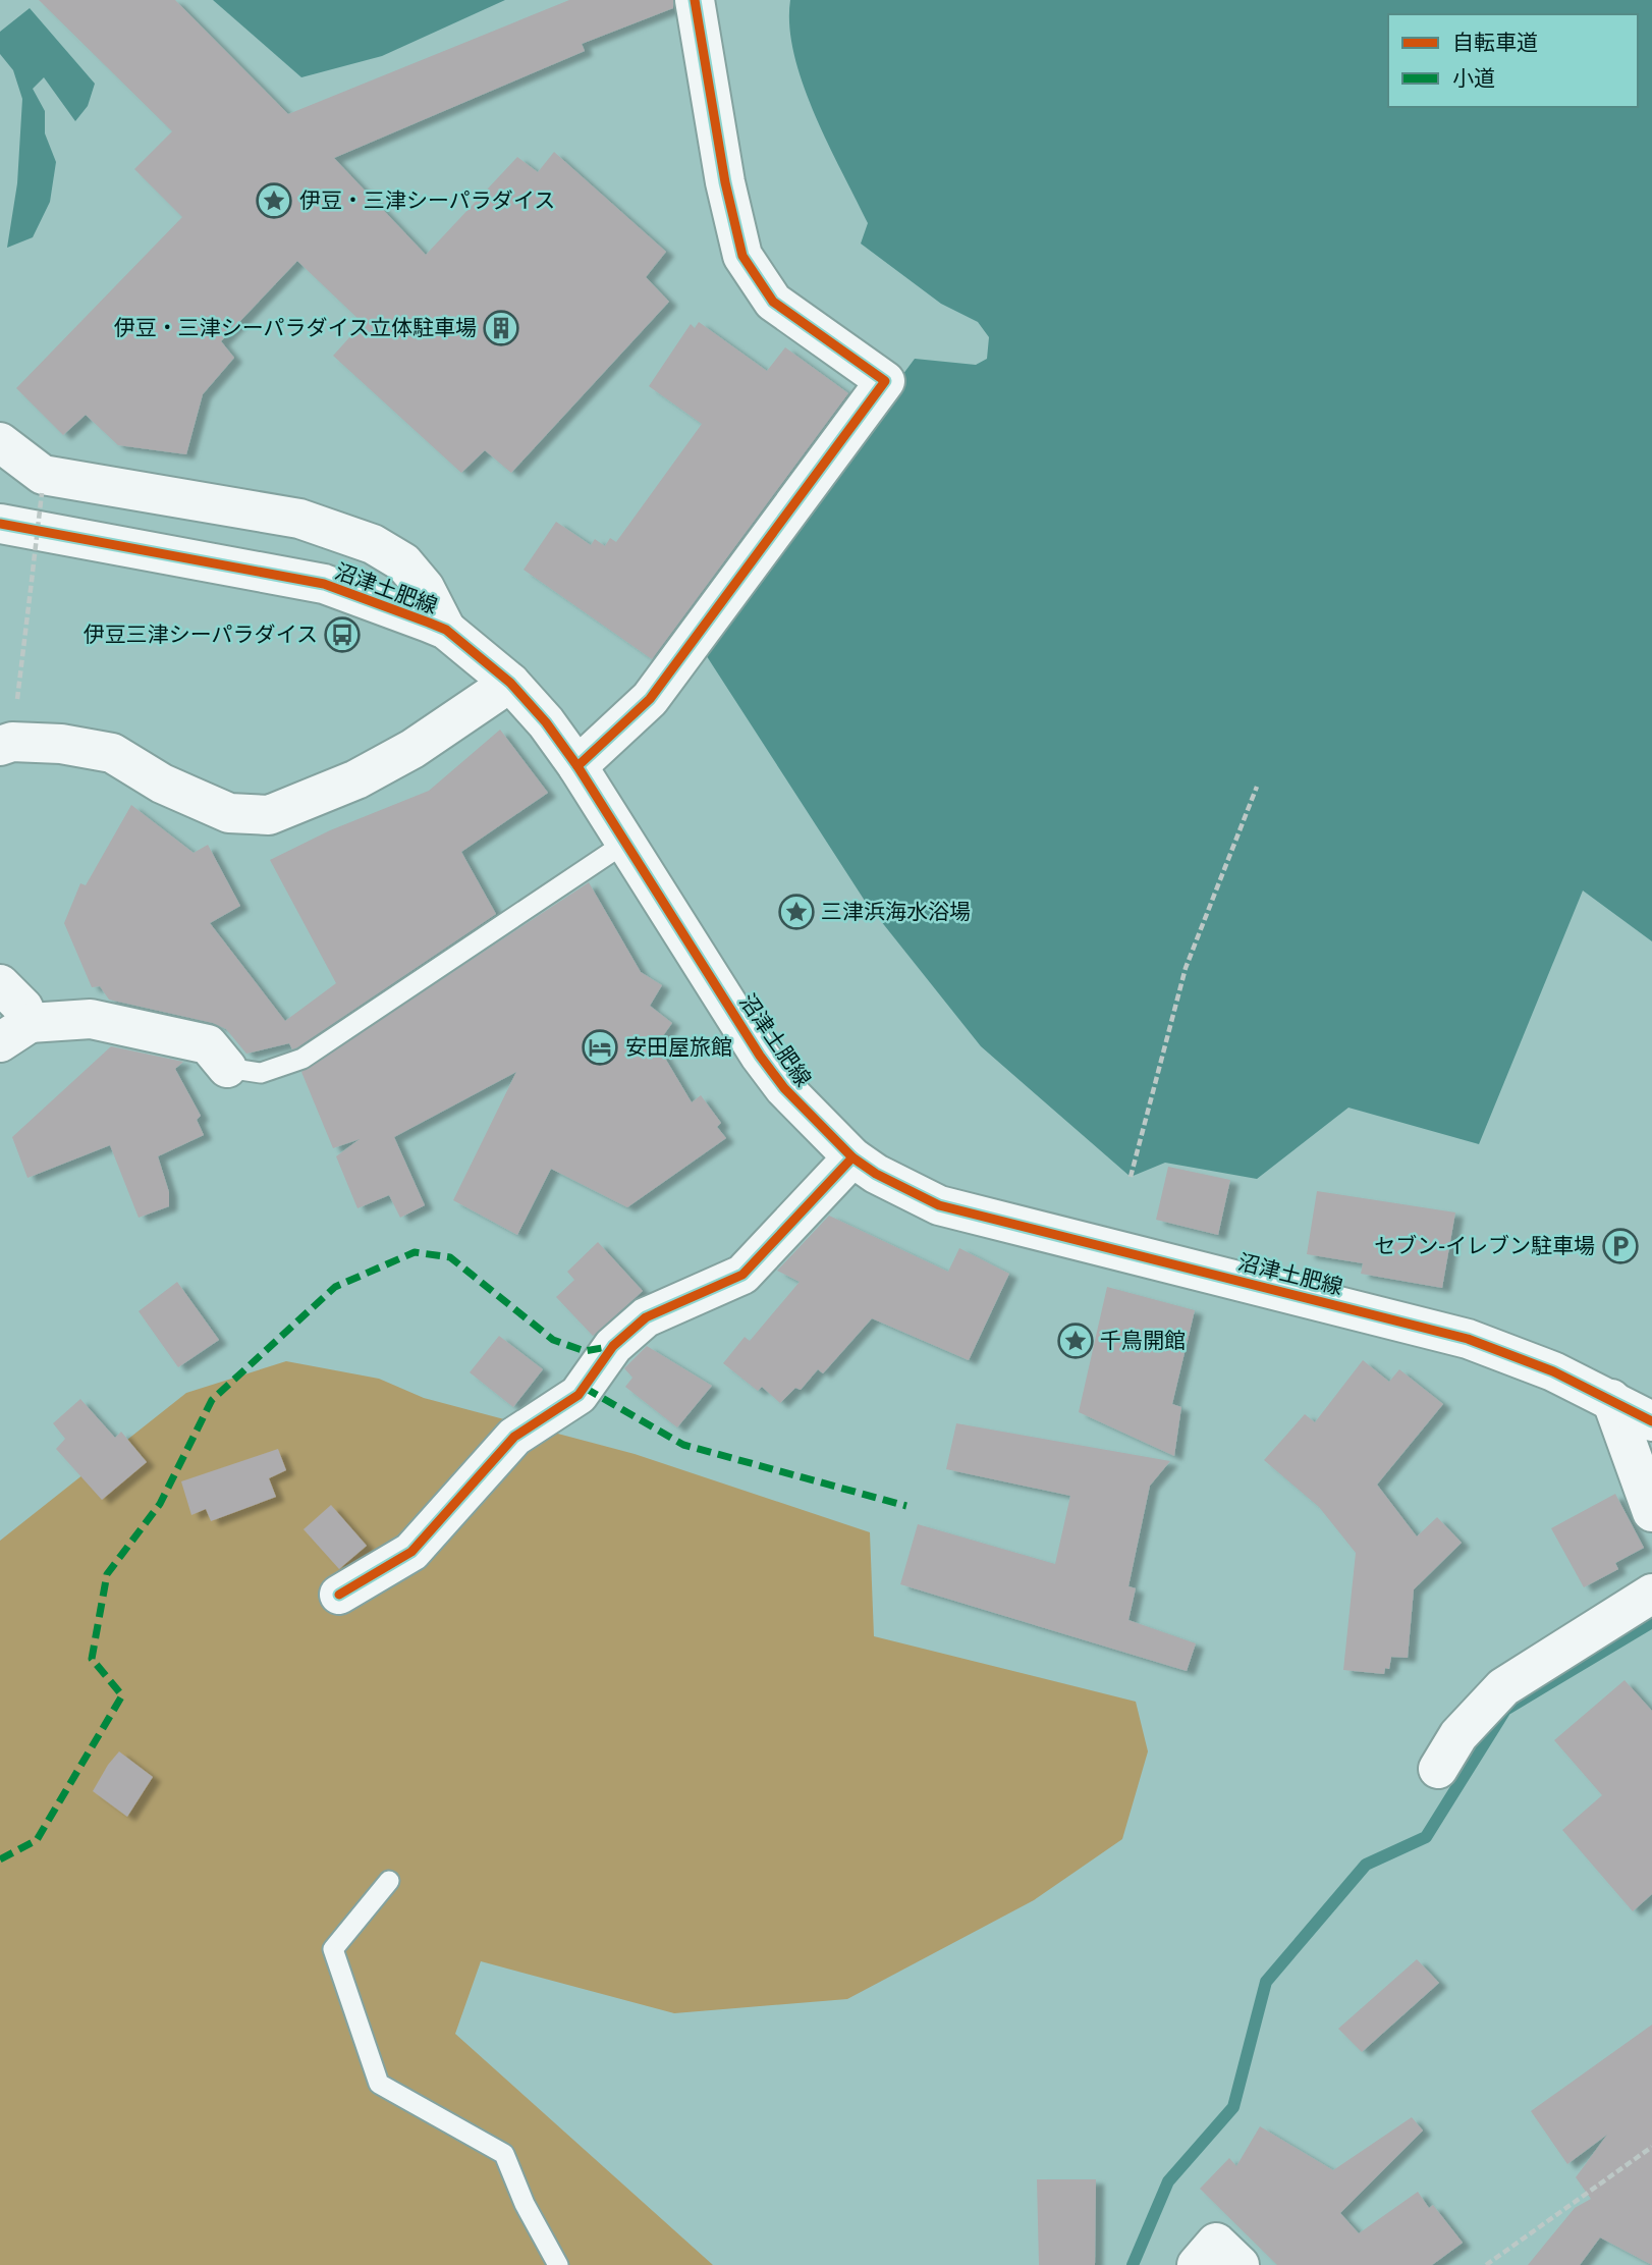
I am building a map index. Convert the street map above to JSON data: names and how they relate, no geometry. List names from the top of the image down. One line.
{"streets":{"street":["沼津土肥線"]},"places":{"place":["伊豆・三津シーパラダイス","三津浜海水浴場","千鳥開館"],"building":["伊豆・三津シーパラダイス立体駐車場"],"bus stop":["伊豆三津シーパラダイス"],"hotel":["安田屋旅館"],"parking":["セブン-イレブン駐車場"]},"legend":["自転車道","小道"]}
